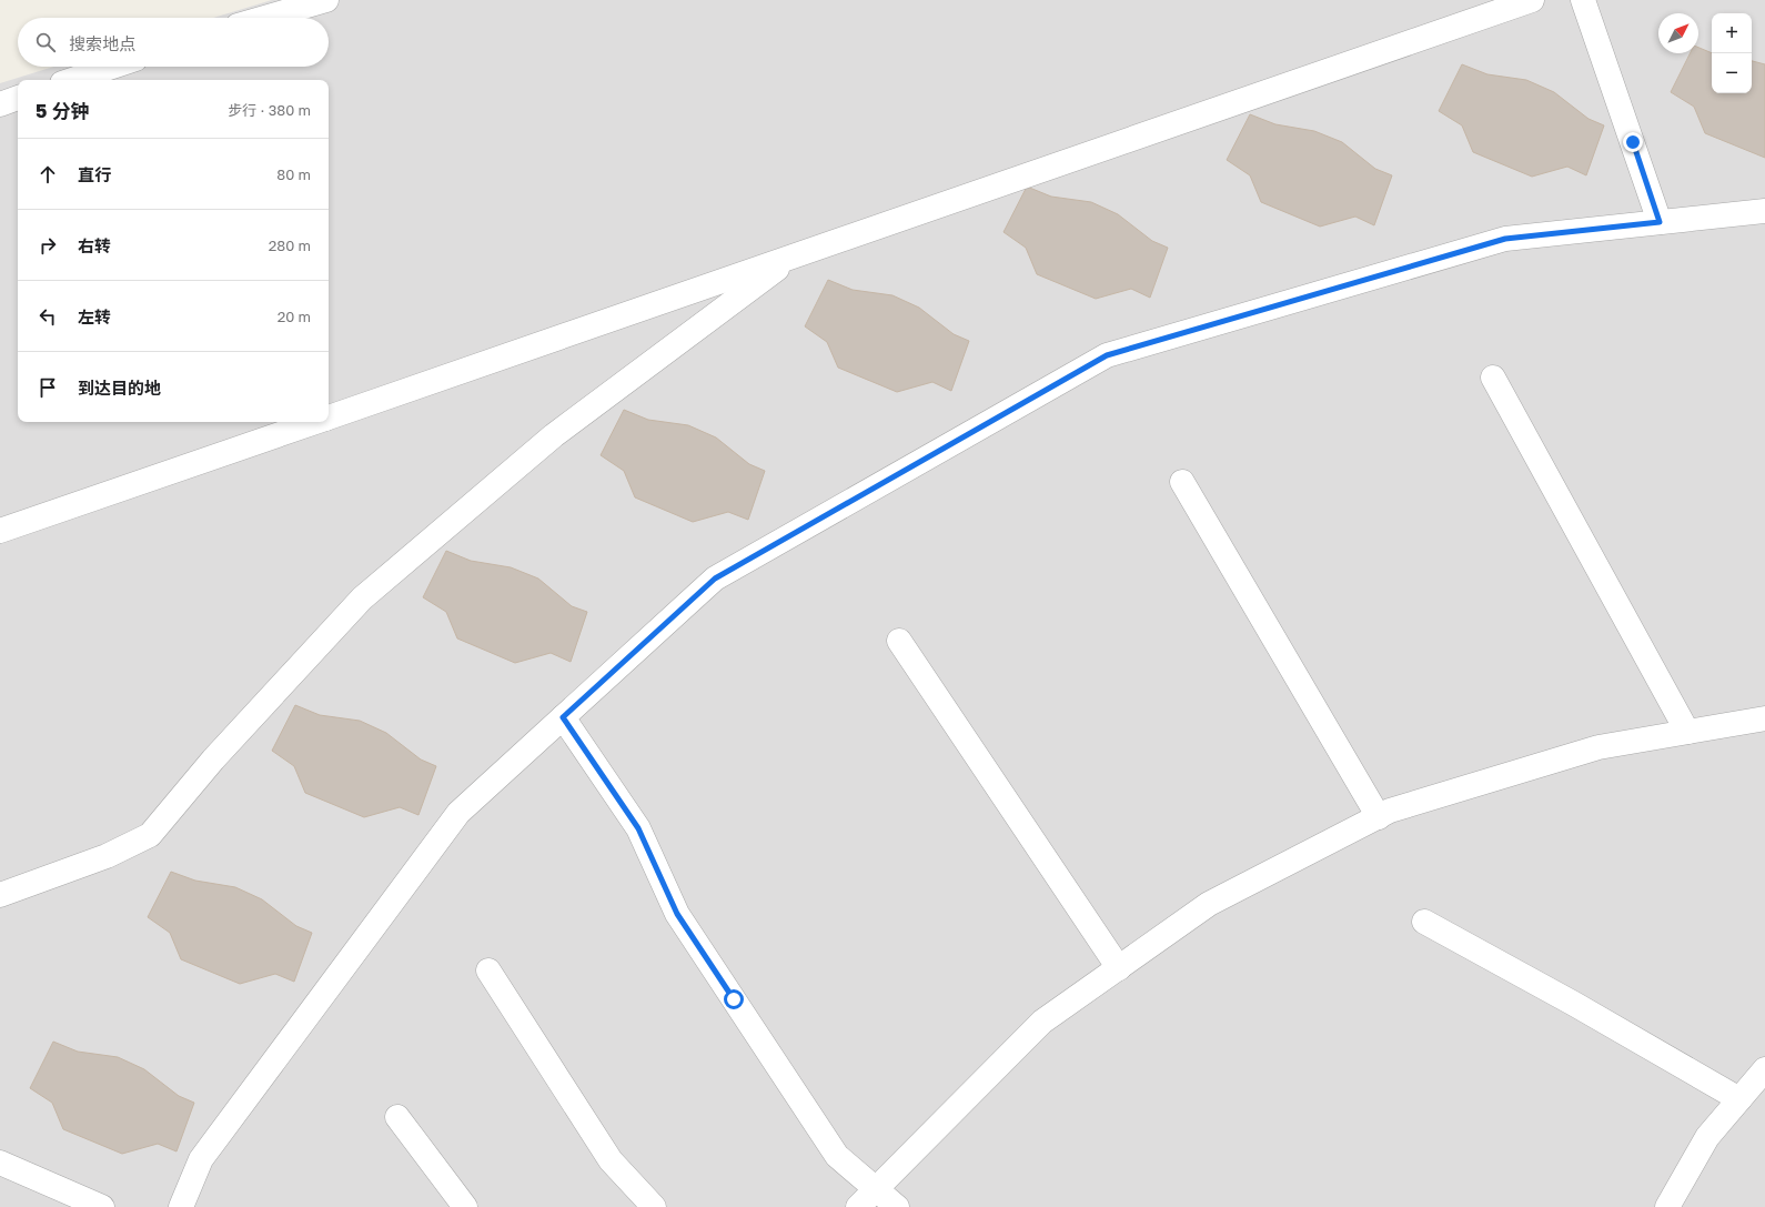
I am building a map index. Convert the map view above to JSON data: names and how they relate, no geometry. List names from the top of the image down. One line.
{"north":"top right","page":{"map_buttons":["+","−"],"search":"搜索地点","heading":["5 分钟","步行 · 380 m"],"list":[["直行","80 m"],["右转","280 m"],["左转","20 m"],"到达目的地"]}}
